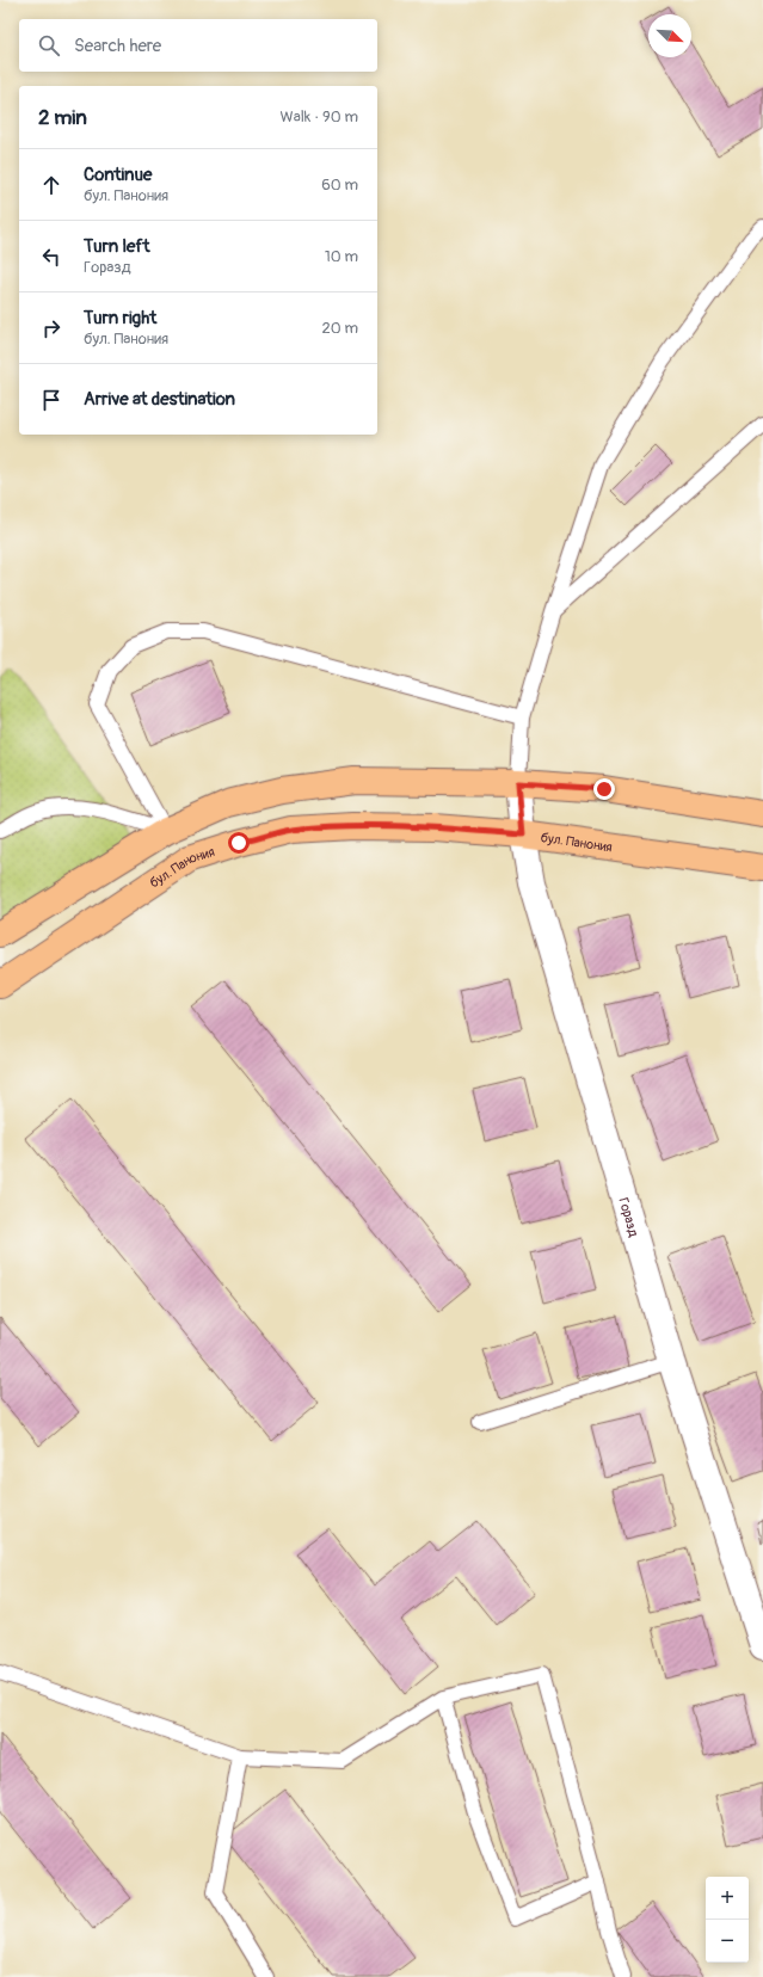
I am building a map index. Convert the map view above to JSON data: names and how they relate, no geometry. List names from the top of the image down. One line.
{"streets":{"main road":["бул. Панония"],"street":["Горазд"]},"crossings":[["бул. Панония","Горазд"]],"north":"bottom right","page":{"search":"Search here","heading":["2 min","Walk · 90 m"],"list":[["Continue","бул. Панония","60 m"],["Turn left","Горазд","10 m"],["Turn right","бул. Панония","20 m"],"Arrive at destination"],"map_buttons":["+","−"]}}
